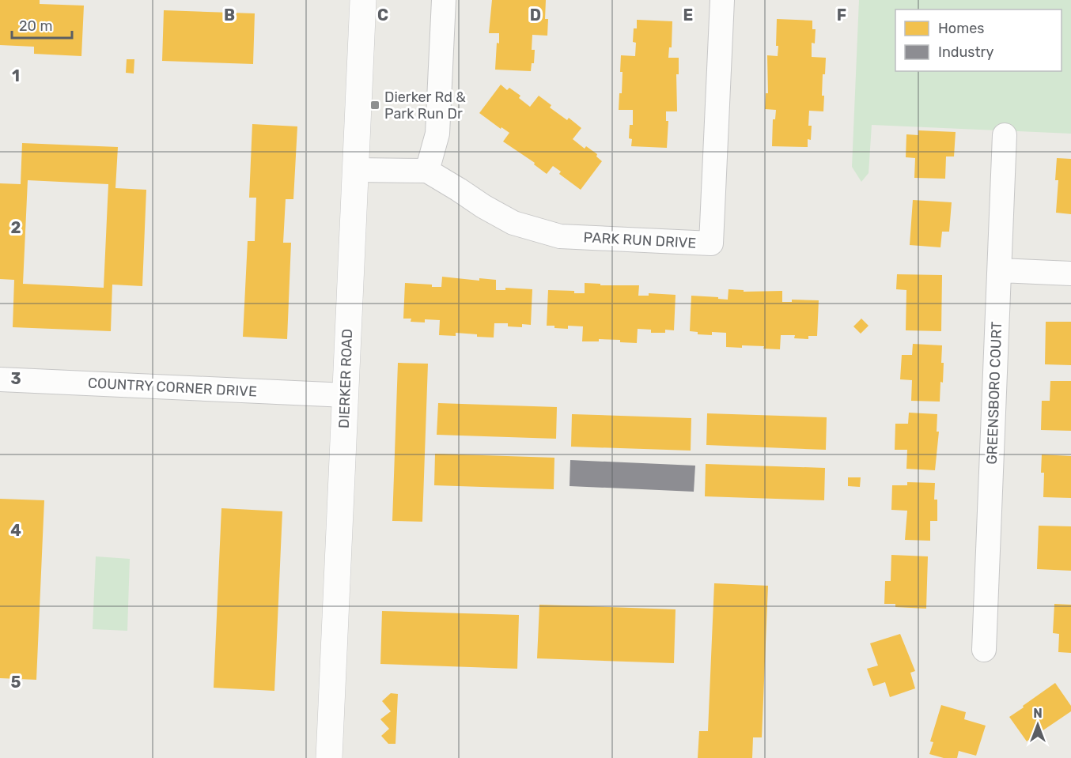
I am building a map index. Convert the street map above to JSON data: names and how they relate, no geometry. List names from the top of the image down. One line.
{"streets":{"street":["PARK RUN DRIVE","DIERKER ROAD","COUNTRY CORNER DRIVE","GREENSBORO COURT"]},"crossings":[["DIERKER ROAD","COUNTRY CORNER DRIVE"]],"places":{"transit":["Dierker Rd & Park Run Dr"]},"legend":["Homes","Industry"],"scale_bar":"20 m","north":"top","grid":{"columns":["B","C","D","E","F"],"rows":["1","2","3","4","5"]}}
